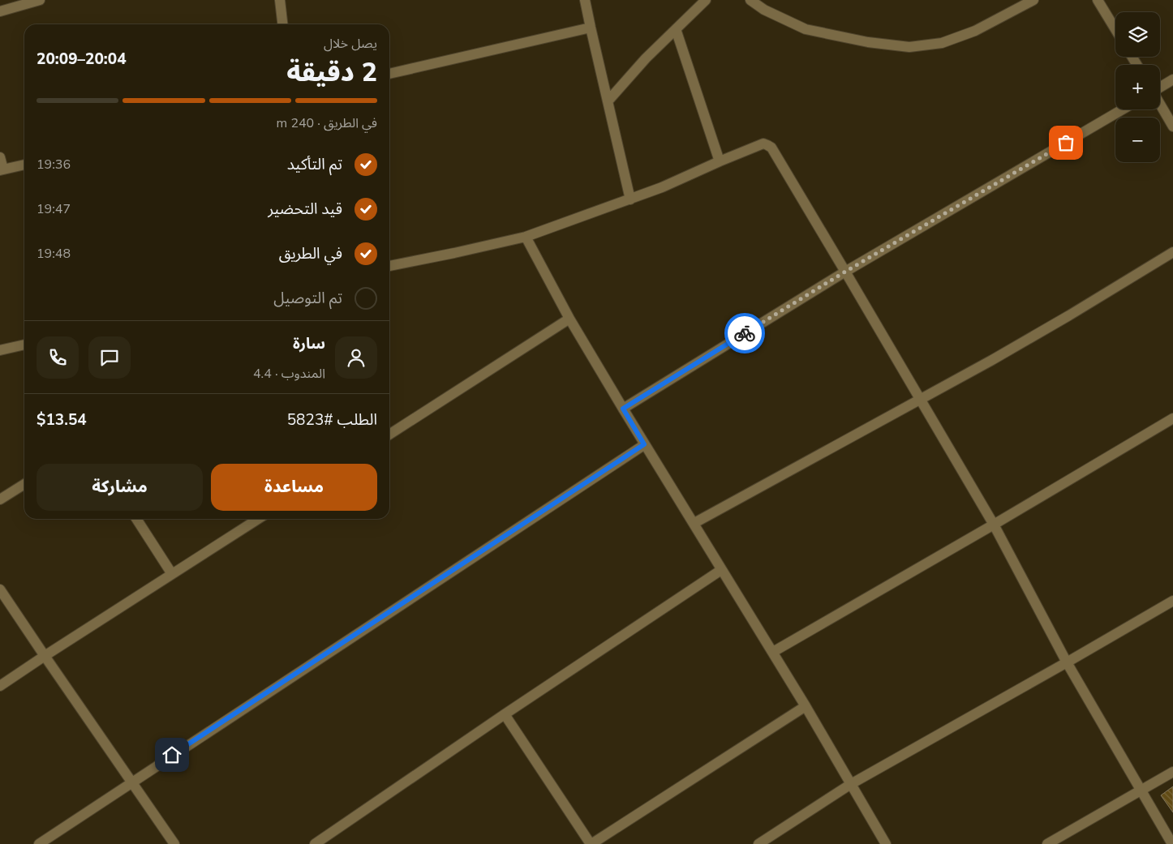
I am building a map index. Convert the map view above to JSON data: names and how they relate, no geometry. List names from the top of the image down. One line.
{"page":{"map_buttons":["+","−"],"heading":["2 دقيقة","يصل خلال","20:04–20:09"],"panel":["سارة","المندوب · 4.4","الطلب #5823","$13.54"],"bar":"في الطريق · 240 m","list":[["تم التأكيد","19:36"],["قيد التحضير","19:47"],["في الطريق","19:48"],"تم التوصيل"],"buttons":["مساعدة","مشاركة"]}}
